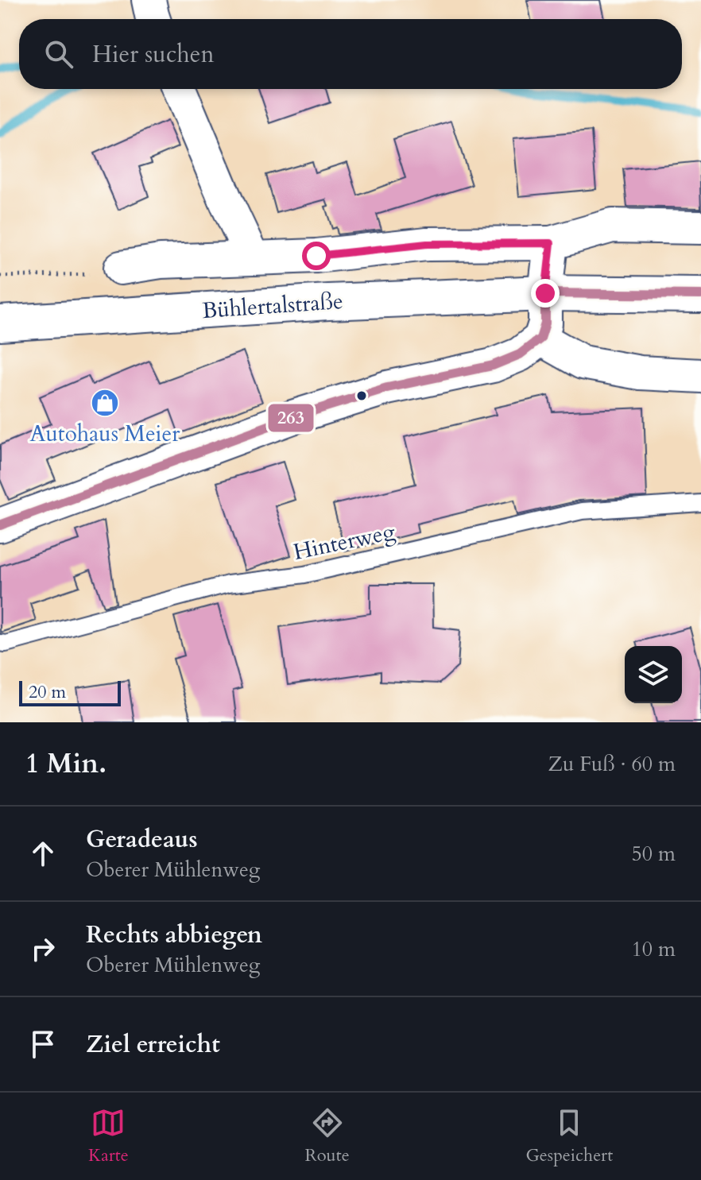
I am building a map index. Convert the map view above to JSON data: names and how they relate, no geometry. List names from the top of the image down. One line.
{"streets":{"main road":["Bühlertalstraße"],"lane":["Hinterweg"]},"places":{"shop":["Autohaus Meier"]},"lines":["transit line 263"],"scale_bar":"20 m","page":{"search":"Hier suchen","scale":"20 m","heading":["1 Min.","Zu Fuß · 60 m"],"list":[["Geradeaus","Oberer Mühlenweg","50 m"],["Rechts abbiegen","Oberer Mühlenweg","10 m"],"Ziel erreicht"],"nav":["Karte","Route","Gespeichert"]}}
